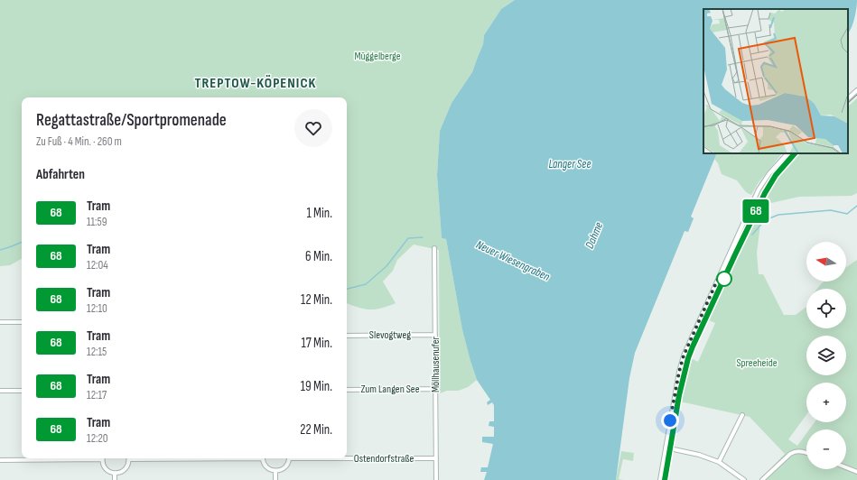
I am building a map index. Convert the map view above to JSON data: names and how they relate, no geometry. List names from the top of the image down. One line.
{"streets":{"street":["Slevogtweg","Möllhausenufer","Zum Langen See","Ostendorfstraße"]},"crossings":[["Slevogtweg","Möllhausenufer"],["Möllhausenufer","Zum Langen See"],["Möllhausenufer","Ostendorfstraße"]],"districts":["TREPTOW-KÖPENICK"],"water":["Langer See","Dahme","Neuer Wiesengraben"],"parks":["Müggelberge","Spreeheide"],"lines":["tram line 68"],"north":"left","page":{"on_map":"68","heading":[["Regattastraße/Sportpromenade","Zu Fuß · 4 Min. · 260 m"],"Abfahrten"],"list":[{"mark":"68","name":"Tram","note":"11:59","value":"1 Min."},{"mark":"68","name":"Tram","note":"12:04","value":"6 Min."},{"mark":"68","name":"Tram","note":"12:10","value":"12 Min."},{"mark":"68","name":"Tram","note":"12:15","value":"17 Min."},{"mark":"68","name":"Tram","note":"12:17","value":"19 Min."},{"mark":"68","name":"Tram","note":"12:20","value":"22 Min."}],"map_buttons":["+","−"]}}
